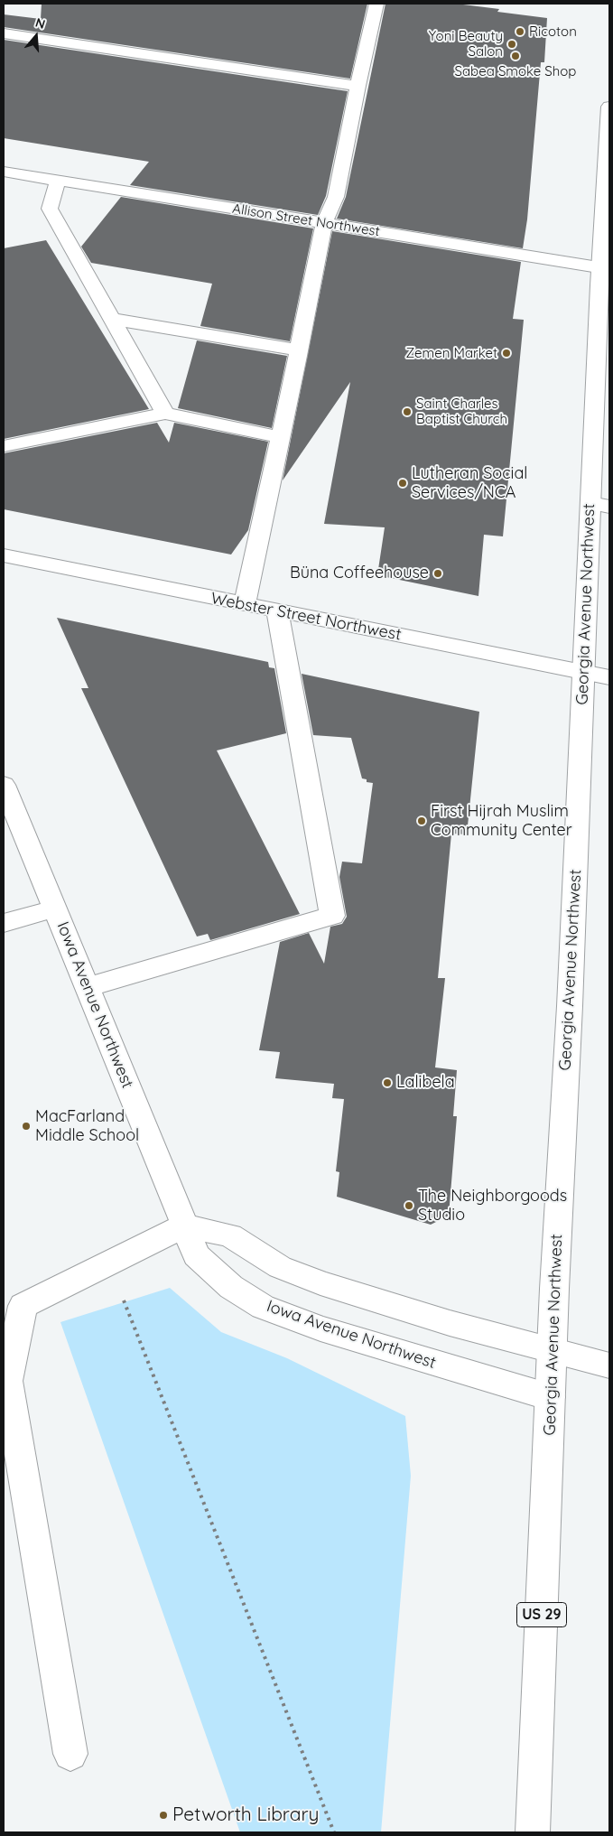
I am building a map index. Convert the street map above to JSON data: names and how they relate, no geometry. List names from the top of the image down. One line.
{"streets":{"main road":["Allison Street Northwest","Georgia Avenue Northwest","Webster Street Northwest","Iowa Avenue Northwest","US 29"]},"crossings":[["Allison Street Northwest","Georgia Avenue Northwest"],["Georgia Avenue Northwest","Webster Street Northwest"],["Georgia Avenue Northwest","Iowa Avenue Northwest"]],"places":["Ricoton","Yoni Beauty Salon","Sabea Smoke Shop","Zemen Market","Saint Charles Baptist Church","Lutheran Social Services/NCA","Büna Coffeehouse","First Hijrah Muslim Community Center","Lalibela","MacFarland Middle School","The Neighborgoods Studio","Petworth Library"],"north":"top"}
